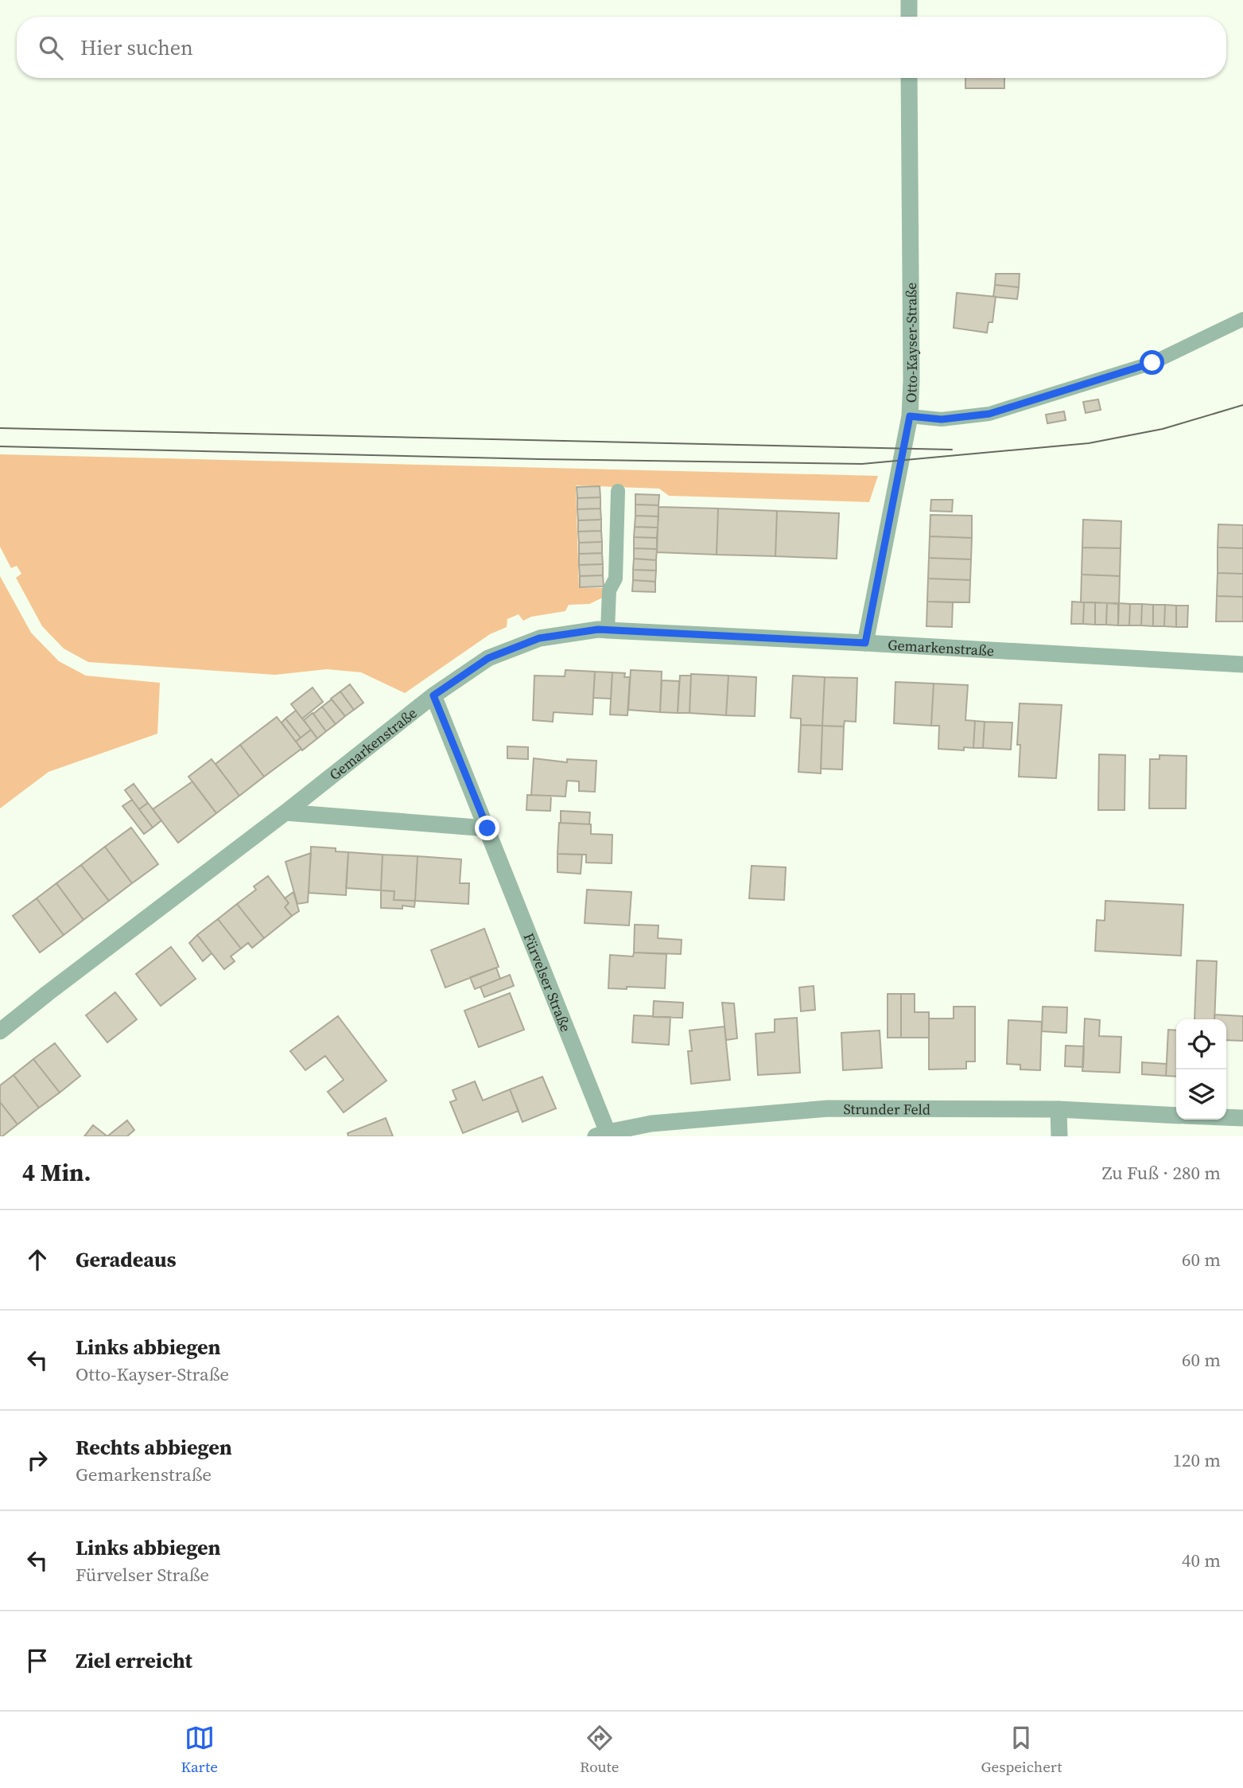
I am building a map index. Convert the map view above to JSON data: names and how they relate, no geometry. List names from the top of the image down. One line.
{"streets":{"street":["Otto-Kayser-Straße","Gemarkenstraße","Fürvelser Straße","Strunder Feld"]},"crossings":[["Otto-Kayser-Straße","Gemarkenstraße"],["Gemarkenstraße","Fürvelser Straße"],["Fürvelser Straße","Strunder Feld"]],"page":{"search":"Hier suchen","heading":["4 Min.","Zu Fuß · 280 m"],"list":[["Geradeaus","60 m"],["Links abbiegen","Otto-Kayser-Straße","60 m"],["Rechts abbiegen","Gemarkenstraße","120 m"],["Links abbiegen","Fürvelser Straße","40 m"],"Ziel erreicht"],"nav":["Karte","Route","Gespeichert"]}}
